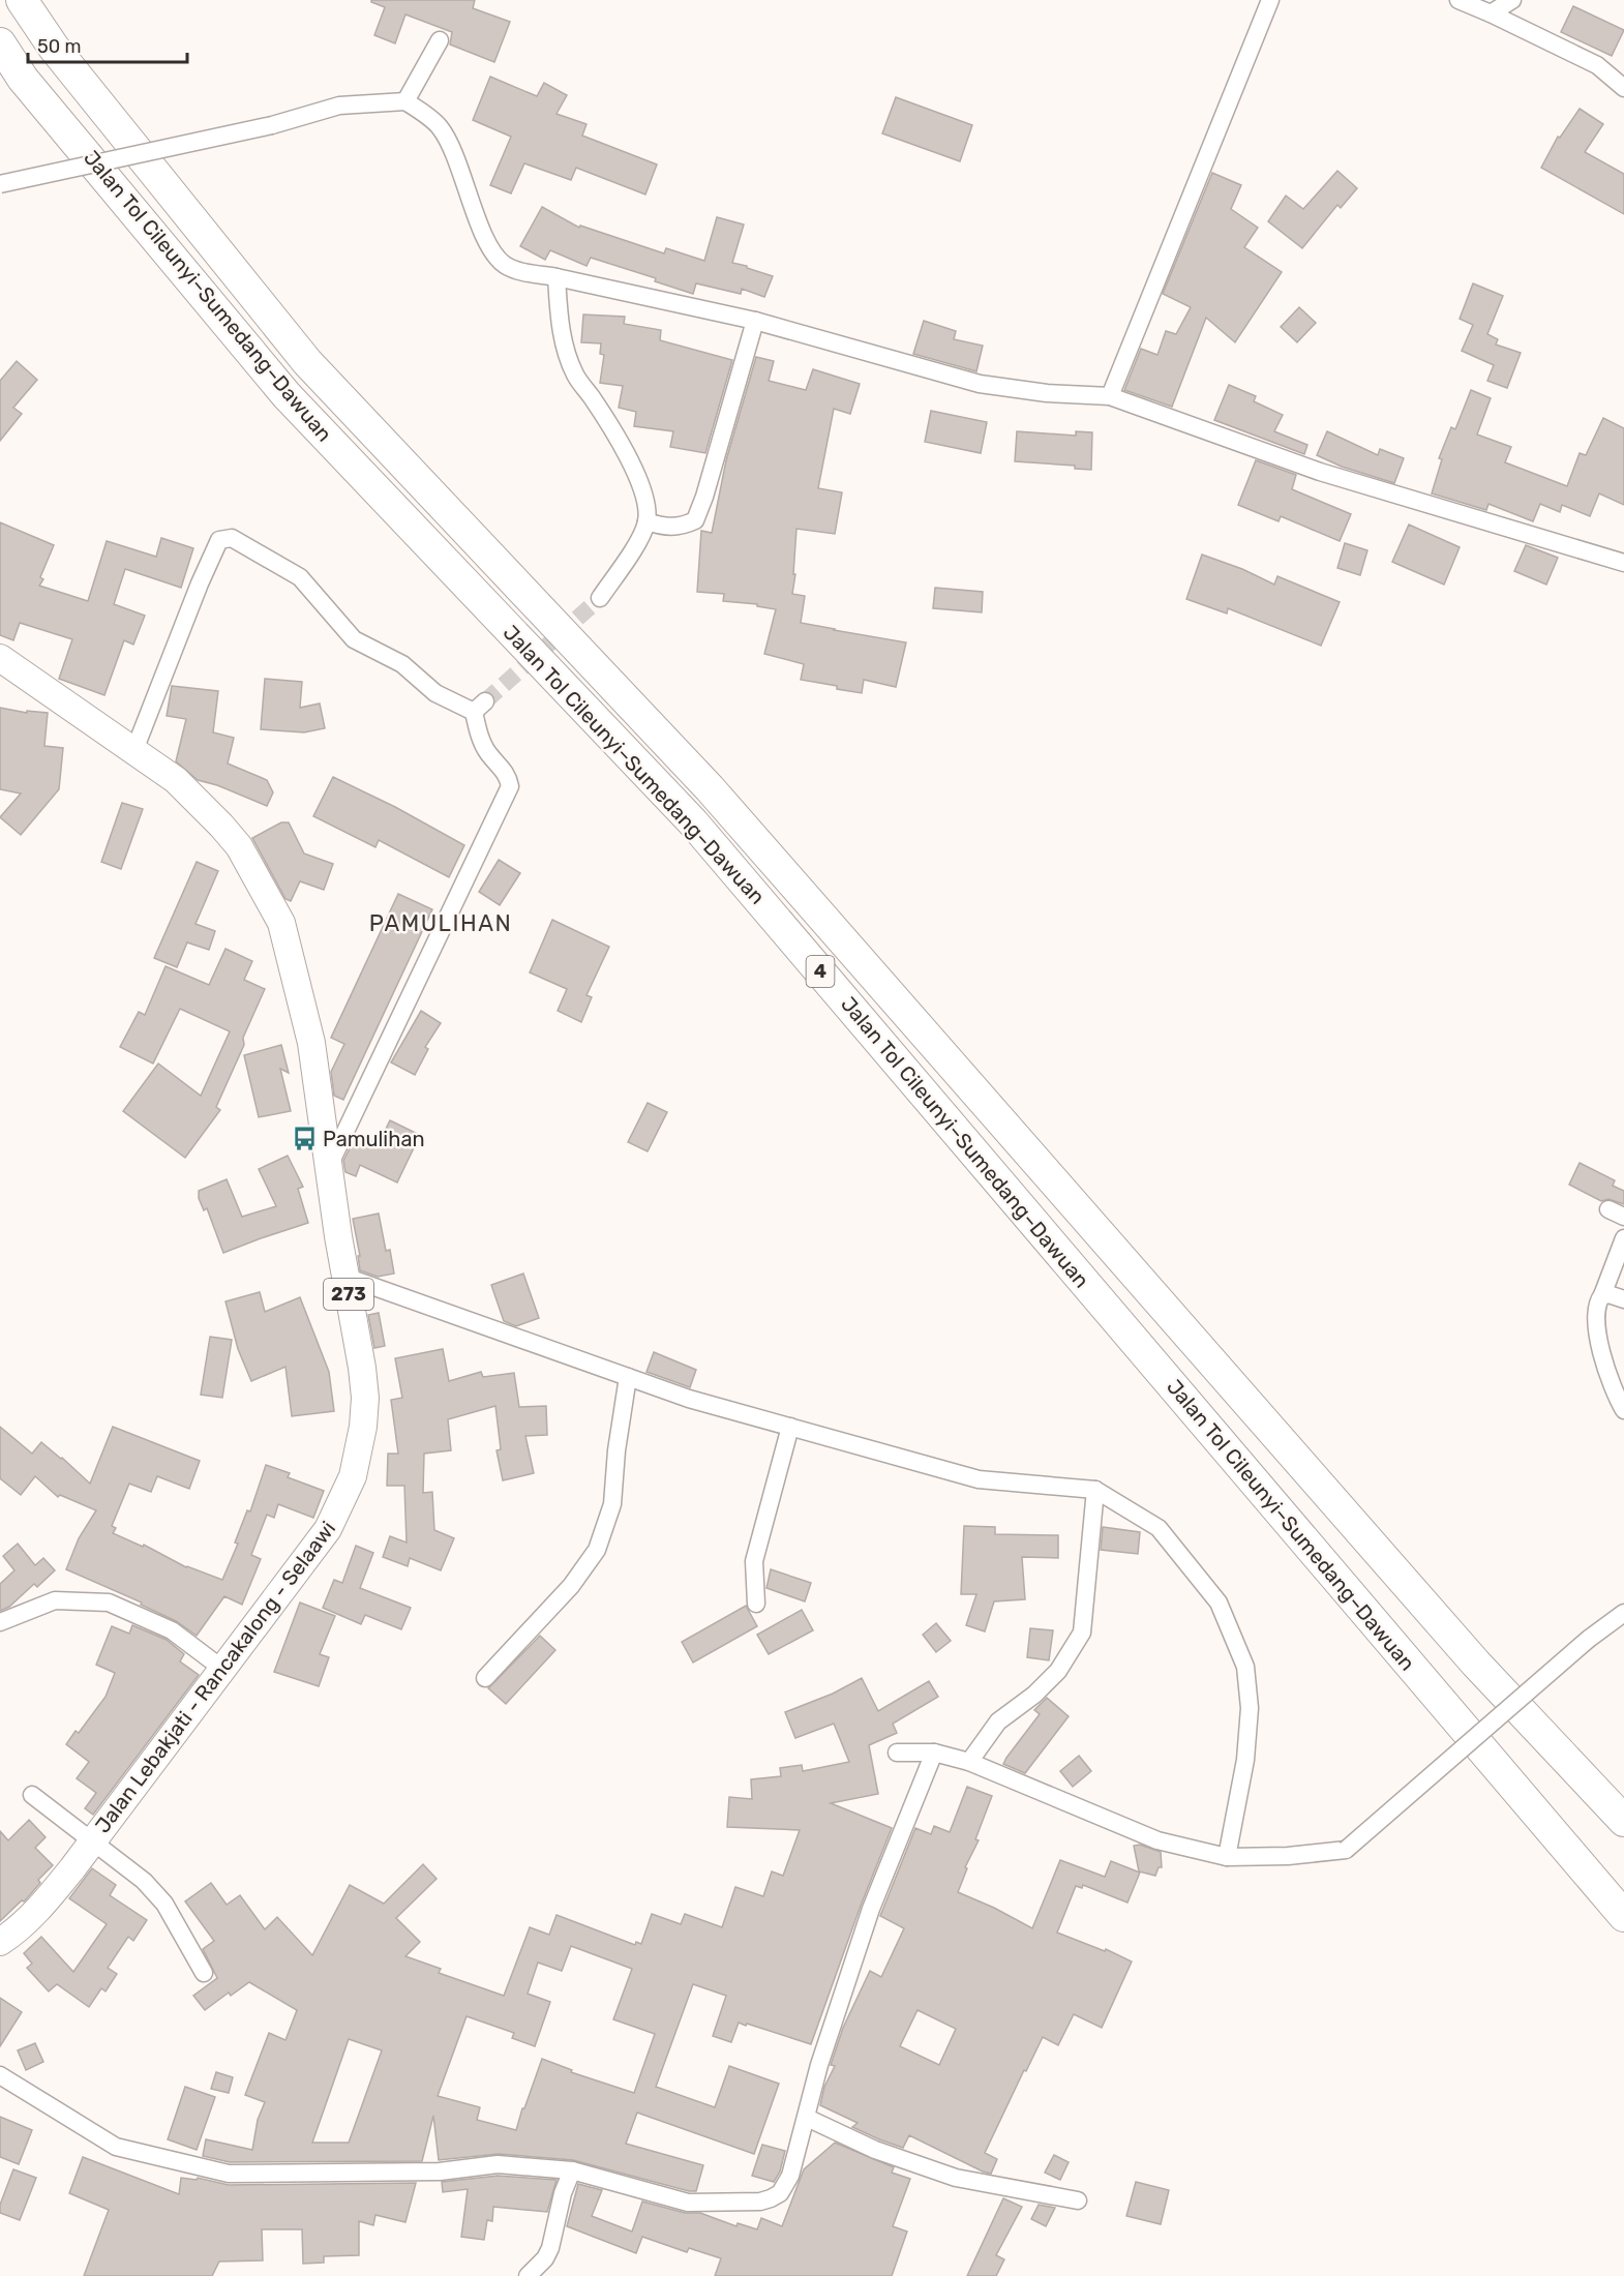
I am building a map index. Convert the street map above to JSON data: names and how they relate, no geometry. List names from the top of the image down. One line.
{"streets":{"highway":["Jalan Tol Cileunyi–Sumedang–Dawuan","4"],"main road":["273","Jalan Lebakjati - Rancakalong - Selaawi"]},"districts":["PAMULIHAN"],"places":{"bus stop":["Pamulihan"]},"scale_bar":"50 m"}
